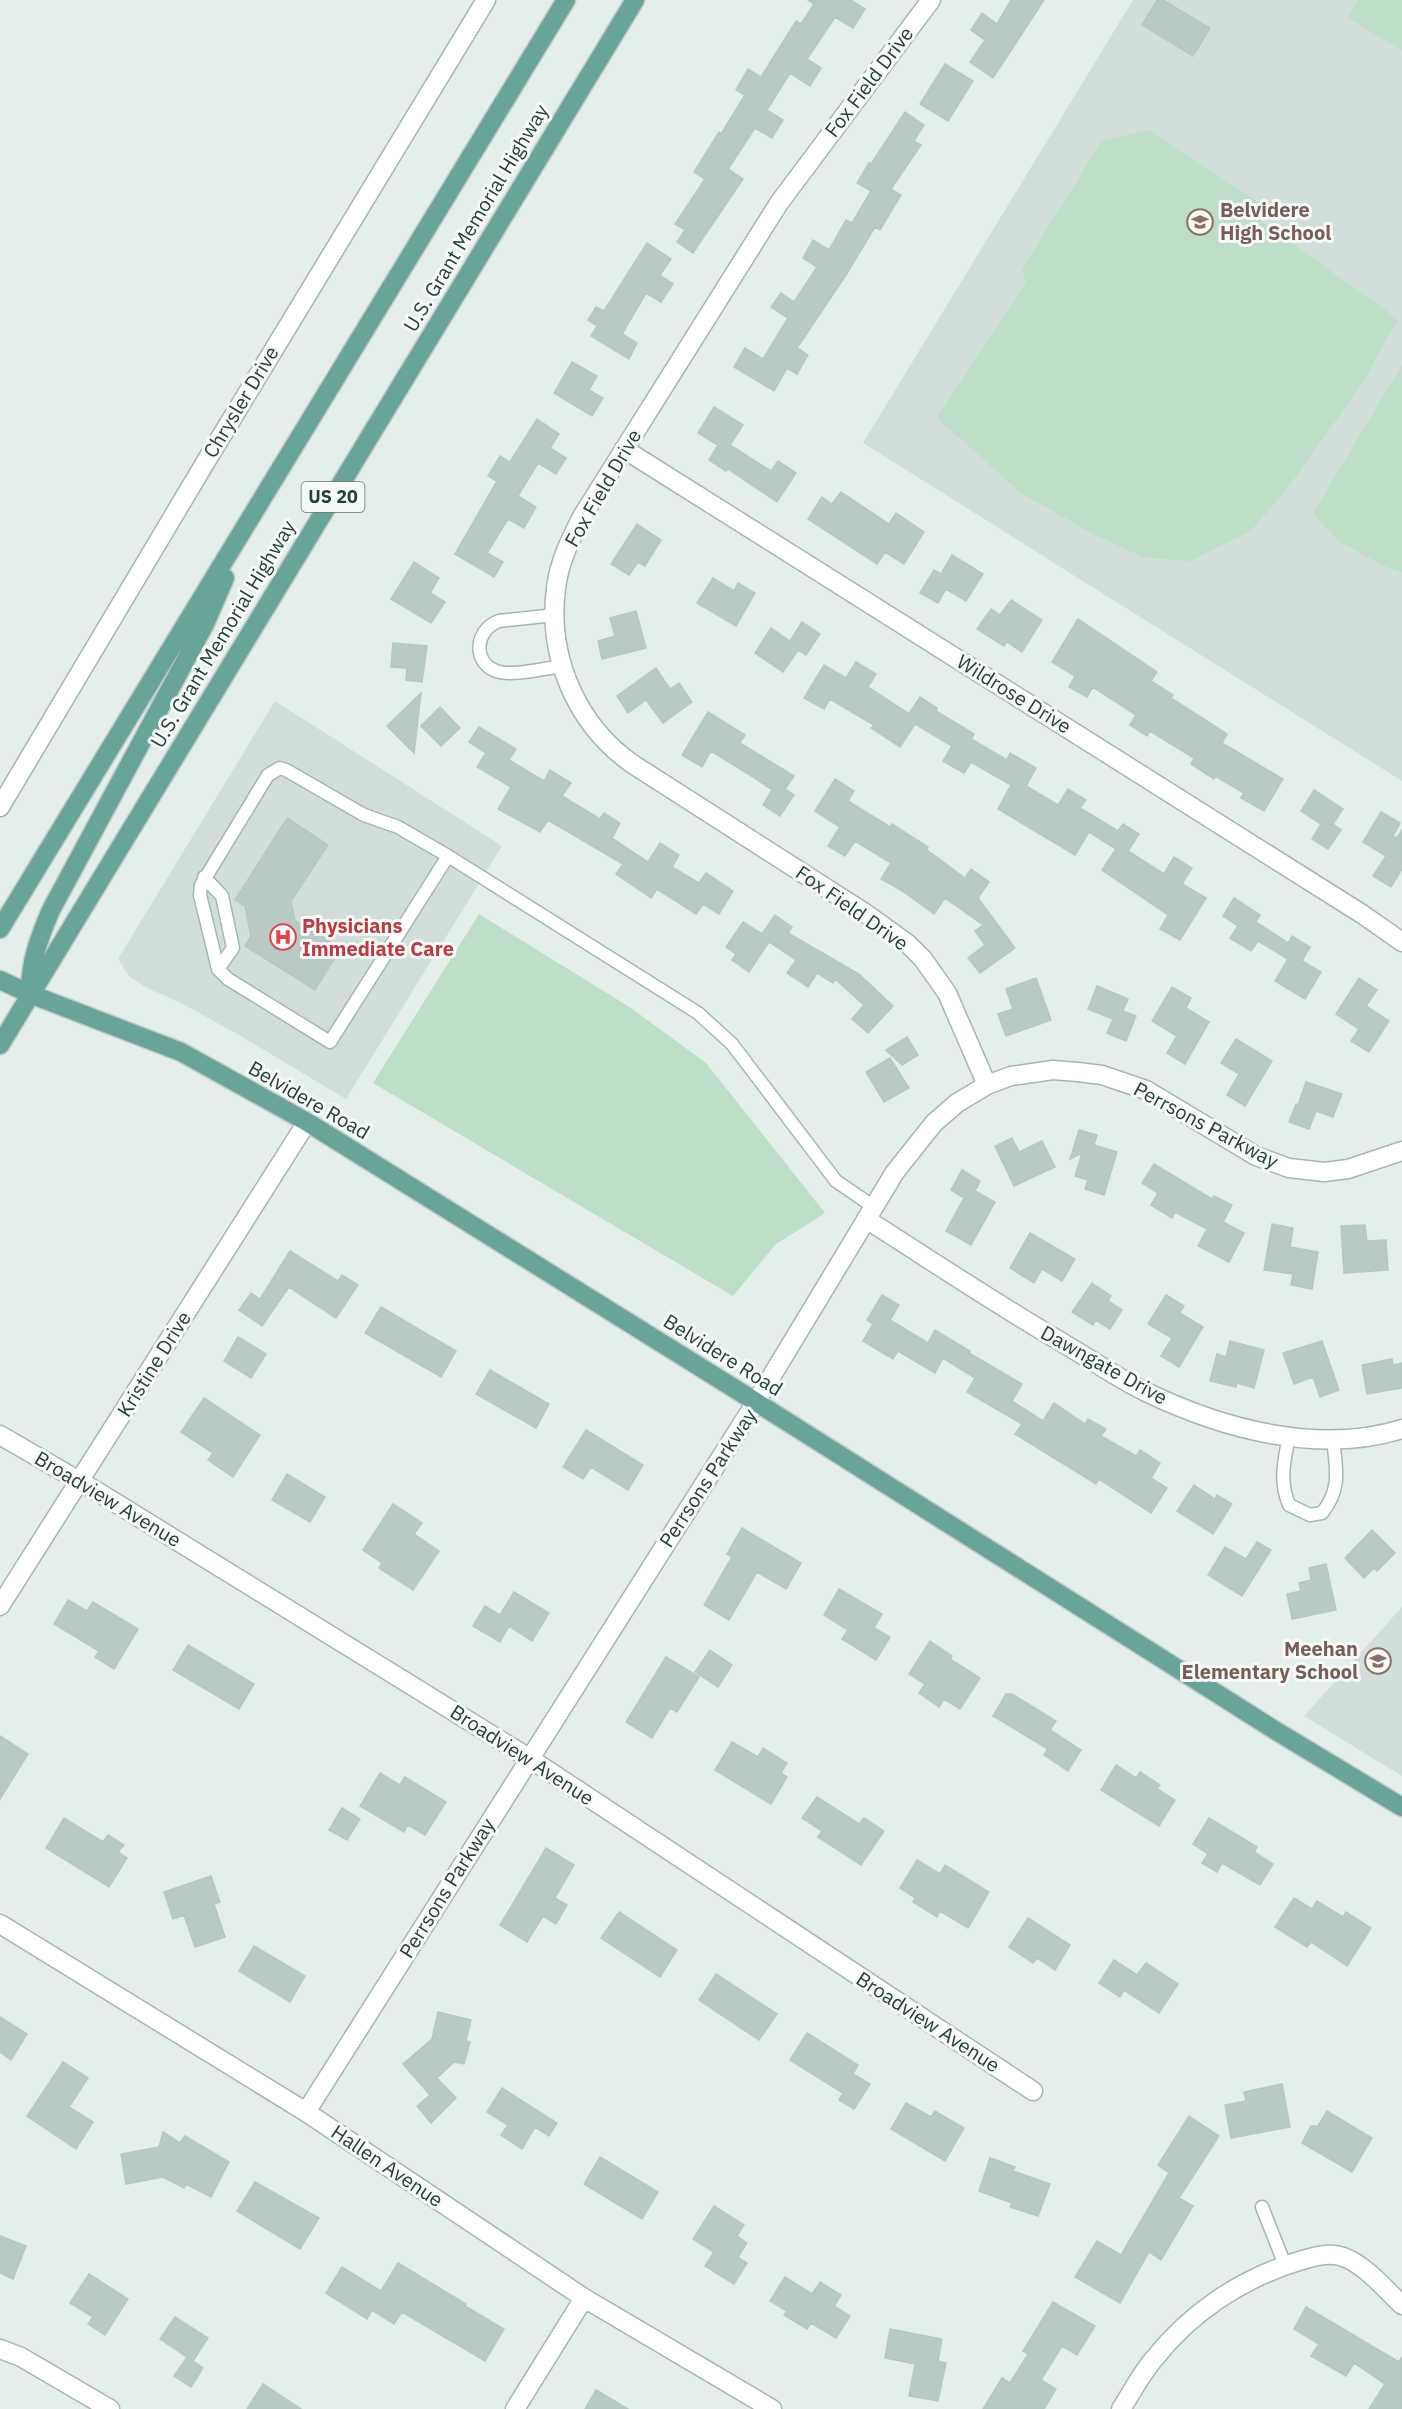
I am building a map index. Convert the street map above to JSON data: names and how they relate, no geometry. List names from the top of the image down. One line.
{"streets":{"main road":["U.S. Grant Memorial Highway","US 20","Belvidere Road"],"street":["Fox Field Drive","Chrysler Drive","Wildrose Drive","Perrsons Parkway","Kristine Drive","Dawngate Drive","Broadview Avenue","Hallen Avenue"]},"crossings":[["Fox Field Drive","Wildrose Drive"],["Fox Field Drive","Perrsons Parkway"],["U.S. Grant Memorial Highway","Belvidere Road"],["Belvidere Road","Perrsons Parkway"],["Belvidere Road","Kristine Drive"],["Perrsons Parkway","Dawngate Drive"],["Perrsons Parkway","Broadview Avenue"],["Perrsons Parkway","Hallen Avenue"],["Kristine Drive","Broadview Avenue"]],"places":{"school or university":["Belvidere High School","Meehan Elementary School"],"hospital":["Physicians Immediate Care"]}}
